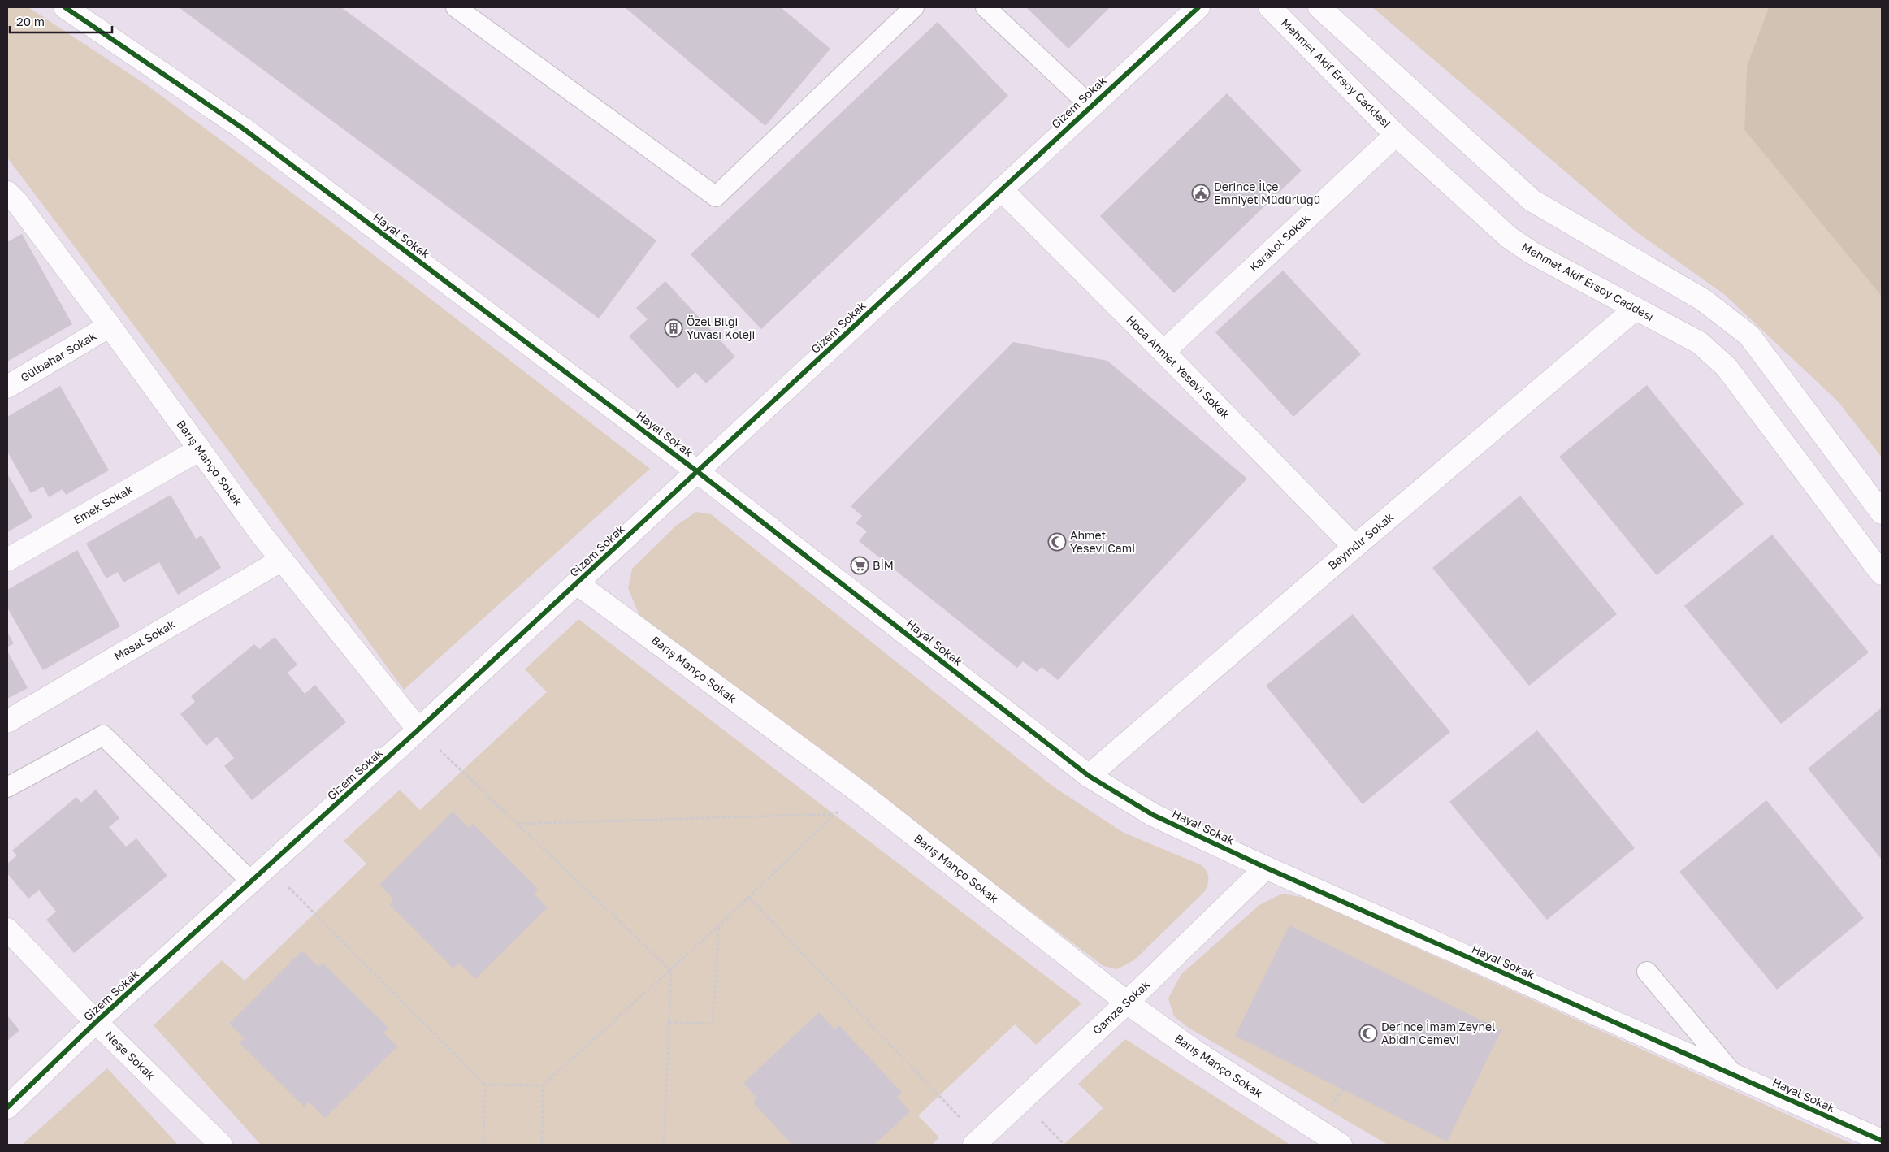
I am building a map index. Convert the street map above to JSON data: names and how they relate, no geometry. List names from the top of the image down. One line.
{"streets":{"street":["Mehmet Akif Ersoy Caddesi","Gizem Sokak","Hayal Sokak","Karakol Sokak","Gülbahar Sokak","Hoca Ahmet Yesevi Sokak","Barış Manço Sokak","Emek Sokak","Bayındır Sokak","Masal Sokak","Gamze Sokak","Neşe Sokak"]},"crossings":[["Mehmet Akif Ersoy Caddesi","Karakol Sokak"],["Mehmet Akif Ersoy Caddesi","Bayındır Sokak"],["Gizem Sokak","Hayal Sokak"],["Gizem Sokak","Hoca Ahmet Yesevi Sokak"],["Gizem Sokak","Barış Manço Sokak"],["Gizem Sokak","Neşe Sokak"],["Hayal Sokak","Bayındır Sokak"],["Hayal Sokak","Gamze Sokak"],["Karakol Sokak","Hoca Ahmet Yesevi Sokak"],["Gülbahar Sokak","Barış Manço Sokak"],["Hoca Ahmet Yesevi Sokak","Bayındır Sokak"],["Barış Manço Sokak","Emek Sokak"],["Barış Manço Sokak","Masal Sokak"],["Barış Manço Sokak","Gamze Sokak"]],"places":{"public building":["Derince İlçe Emniyet Müdürlüğü"],"building":["Özel Bilgi Yuvası Koleji"],"mosque":["Ahmet Yesevi Cami","Derince İmam Zeynel Abidin Cemevi"],"supermarket":["BİM"]},"scale_bar":"20 m"}
